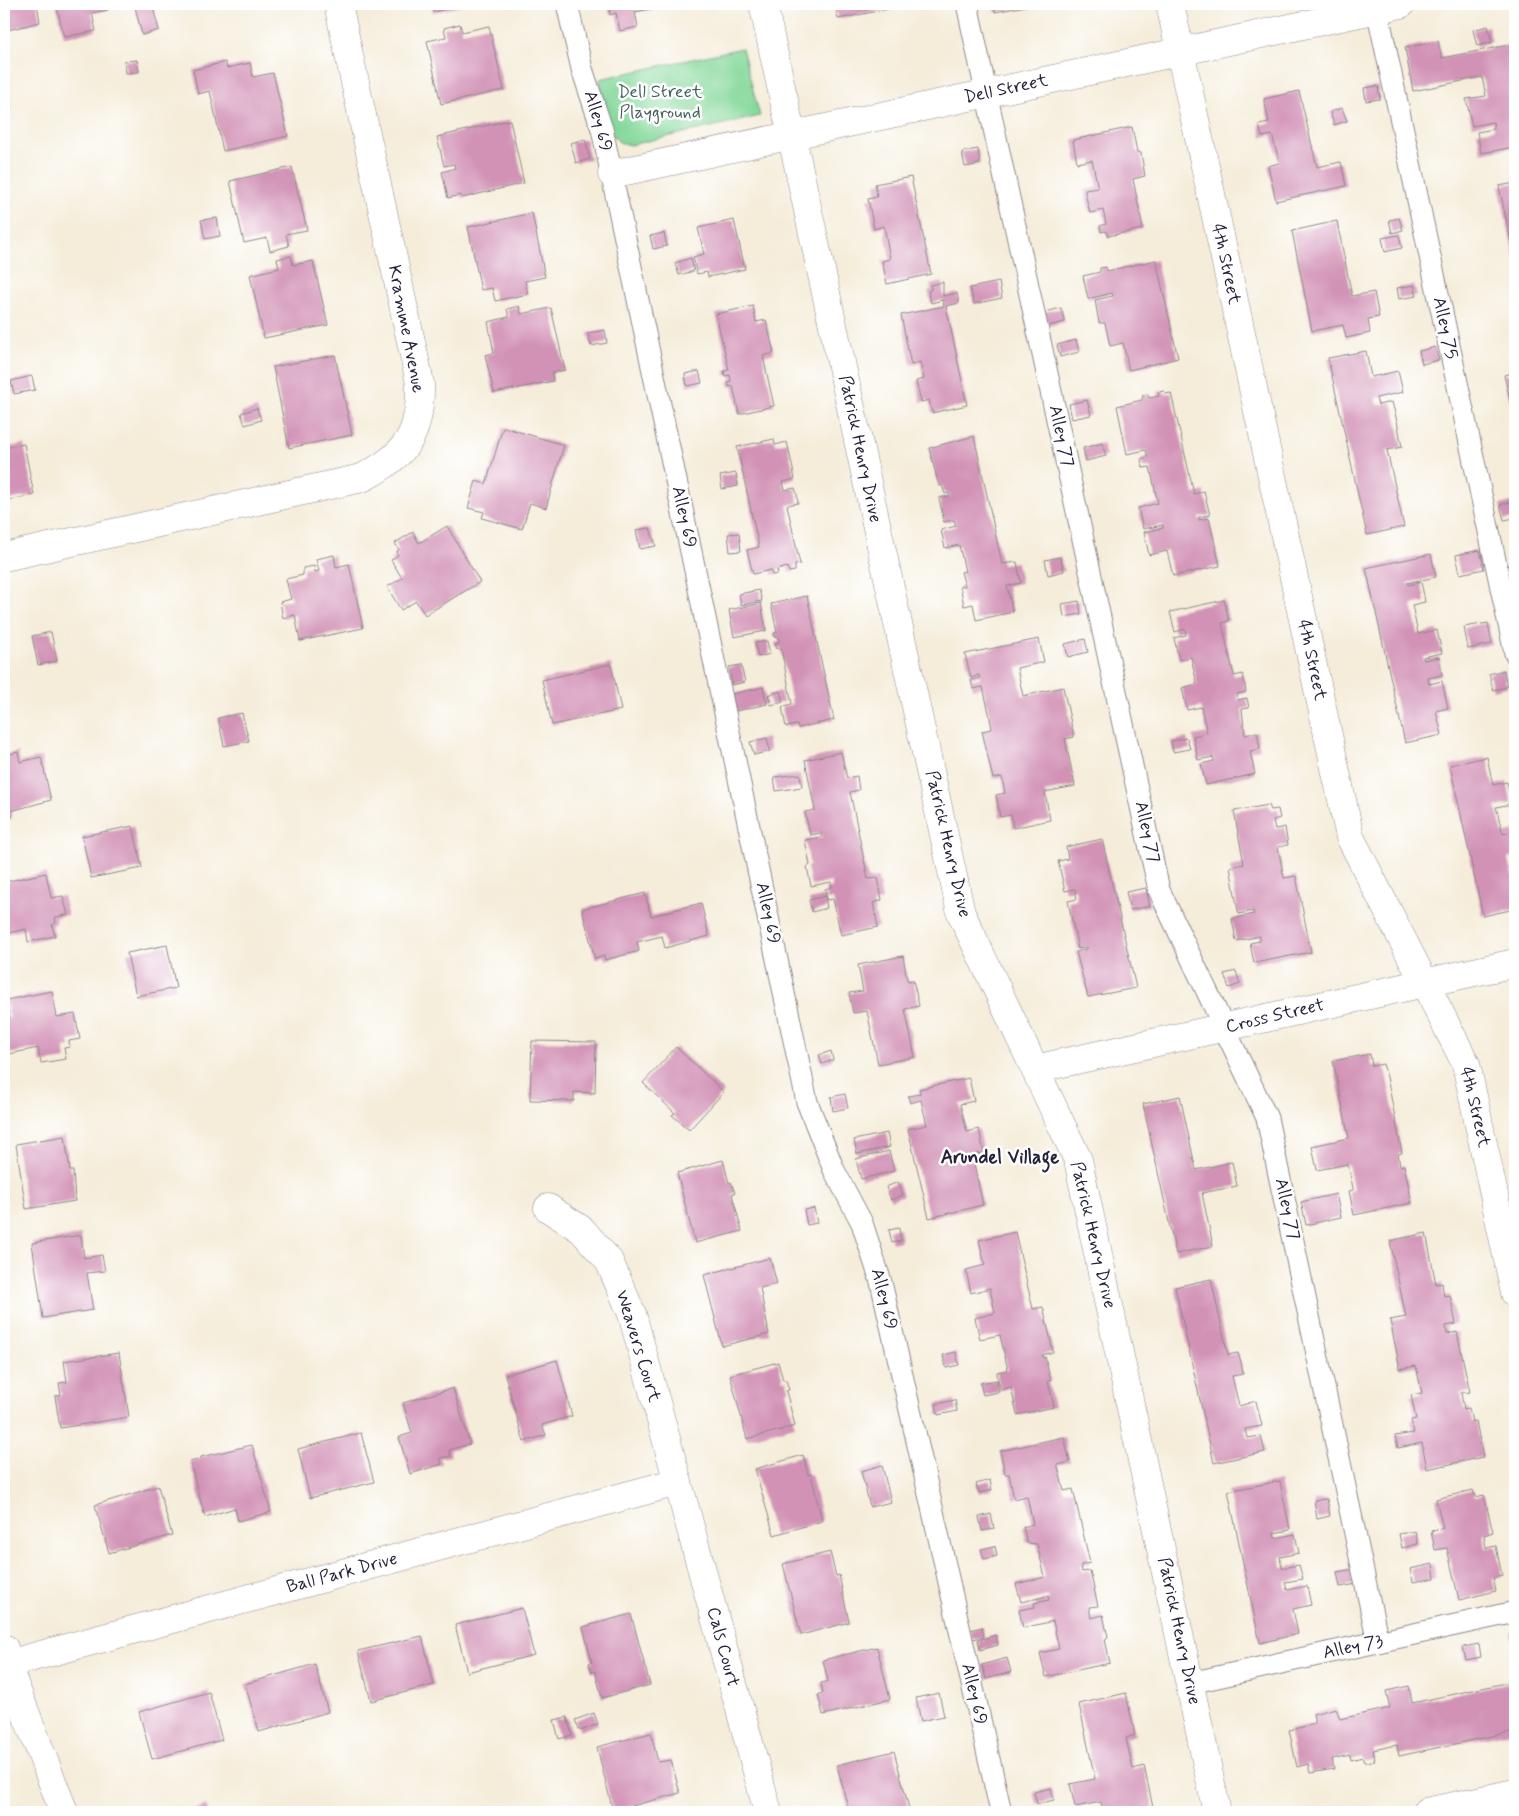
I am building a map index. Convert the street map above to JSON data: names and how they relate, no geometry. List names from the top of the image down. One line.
{"streets":{"street":["Dell Street","4th Street","Kramme Avenue","Patrick Henry Drive","Cross Street","Weavers Court","Ball Park Drive","Cals Court"],"lane":["Alley 69","Alley 75","Alley 77","Alley 73"]},"crossings":[["Dell Street","Alley 69"],["Dell Street","4th Street"],["Dell Street","Alley 75"],["Dell Street","Alley 77"],["Dell Street","Patrick Henry Drive"],["4th Street","Cross Street"],["Alley 77","Cross Street"],["Alley 77","Alley 73"],["Patrick Henry Drive","Cross Street"],["Patrick Henry Drive","Alley 73"],["Weavers Court","Ball Park Drive"],["Weavers Court","Cals Court"],["Ball Park Drive","Cals Court"]],"districts":["Arundel Village"],"parks":["Dell Street Playground"]}
